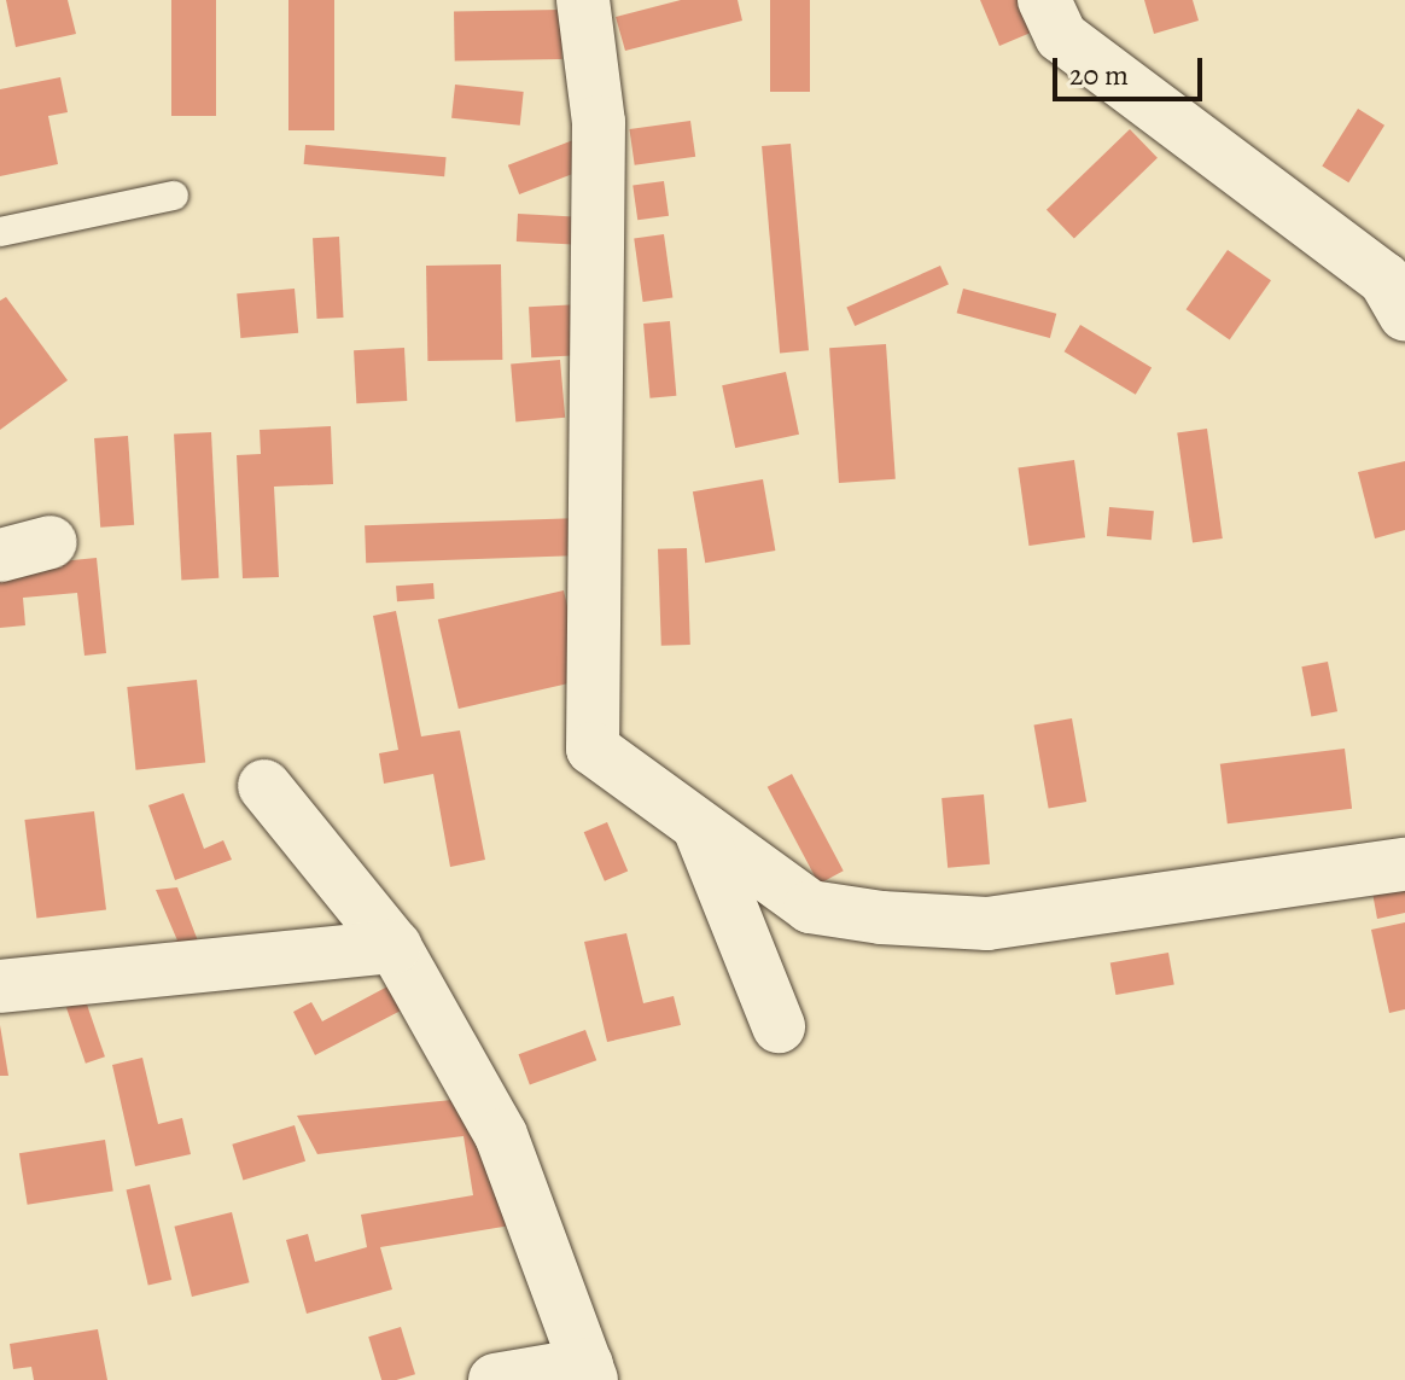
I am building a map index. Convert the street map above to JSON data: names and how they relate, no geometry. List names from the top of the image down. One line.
{"scale_bar":"20 m"}
